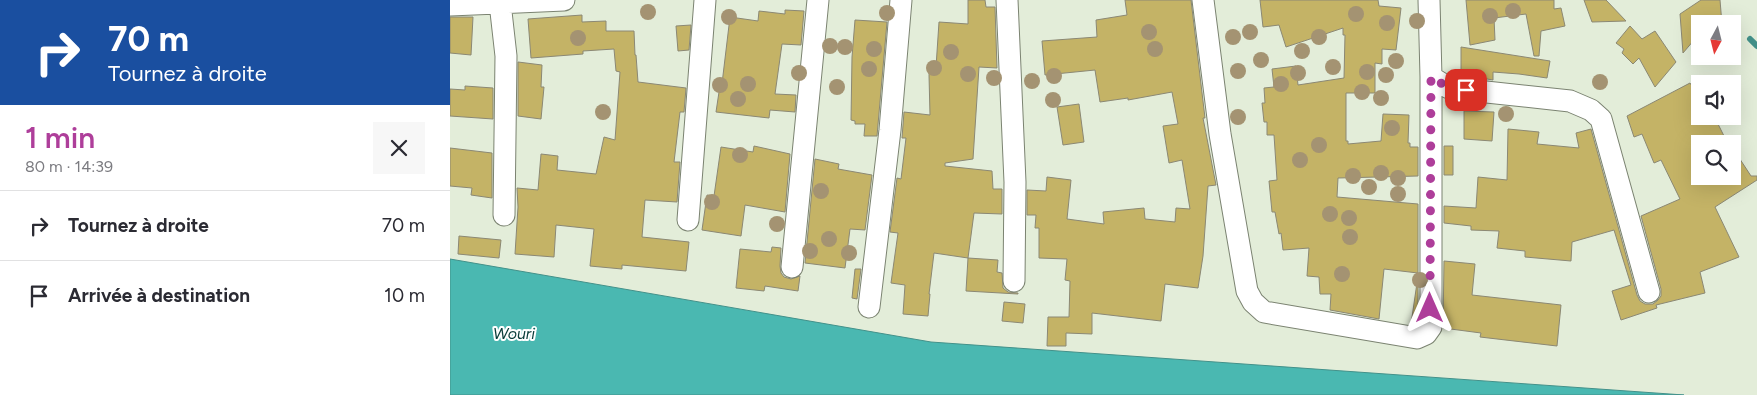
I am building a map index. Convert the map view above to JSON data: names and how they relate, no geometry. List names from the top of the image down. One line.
{"water":["Wouri"],"north":"bottom","page":{"turn":["70 m","Tournez à droite"],"heading":["1 min","80 m · 14:39"],"list":[{"name":"Tournez à droite","value":"70 m"},{"name":"Arrivée à destination","value":"10 m"}]}}
